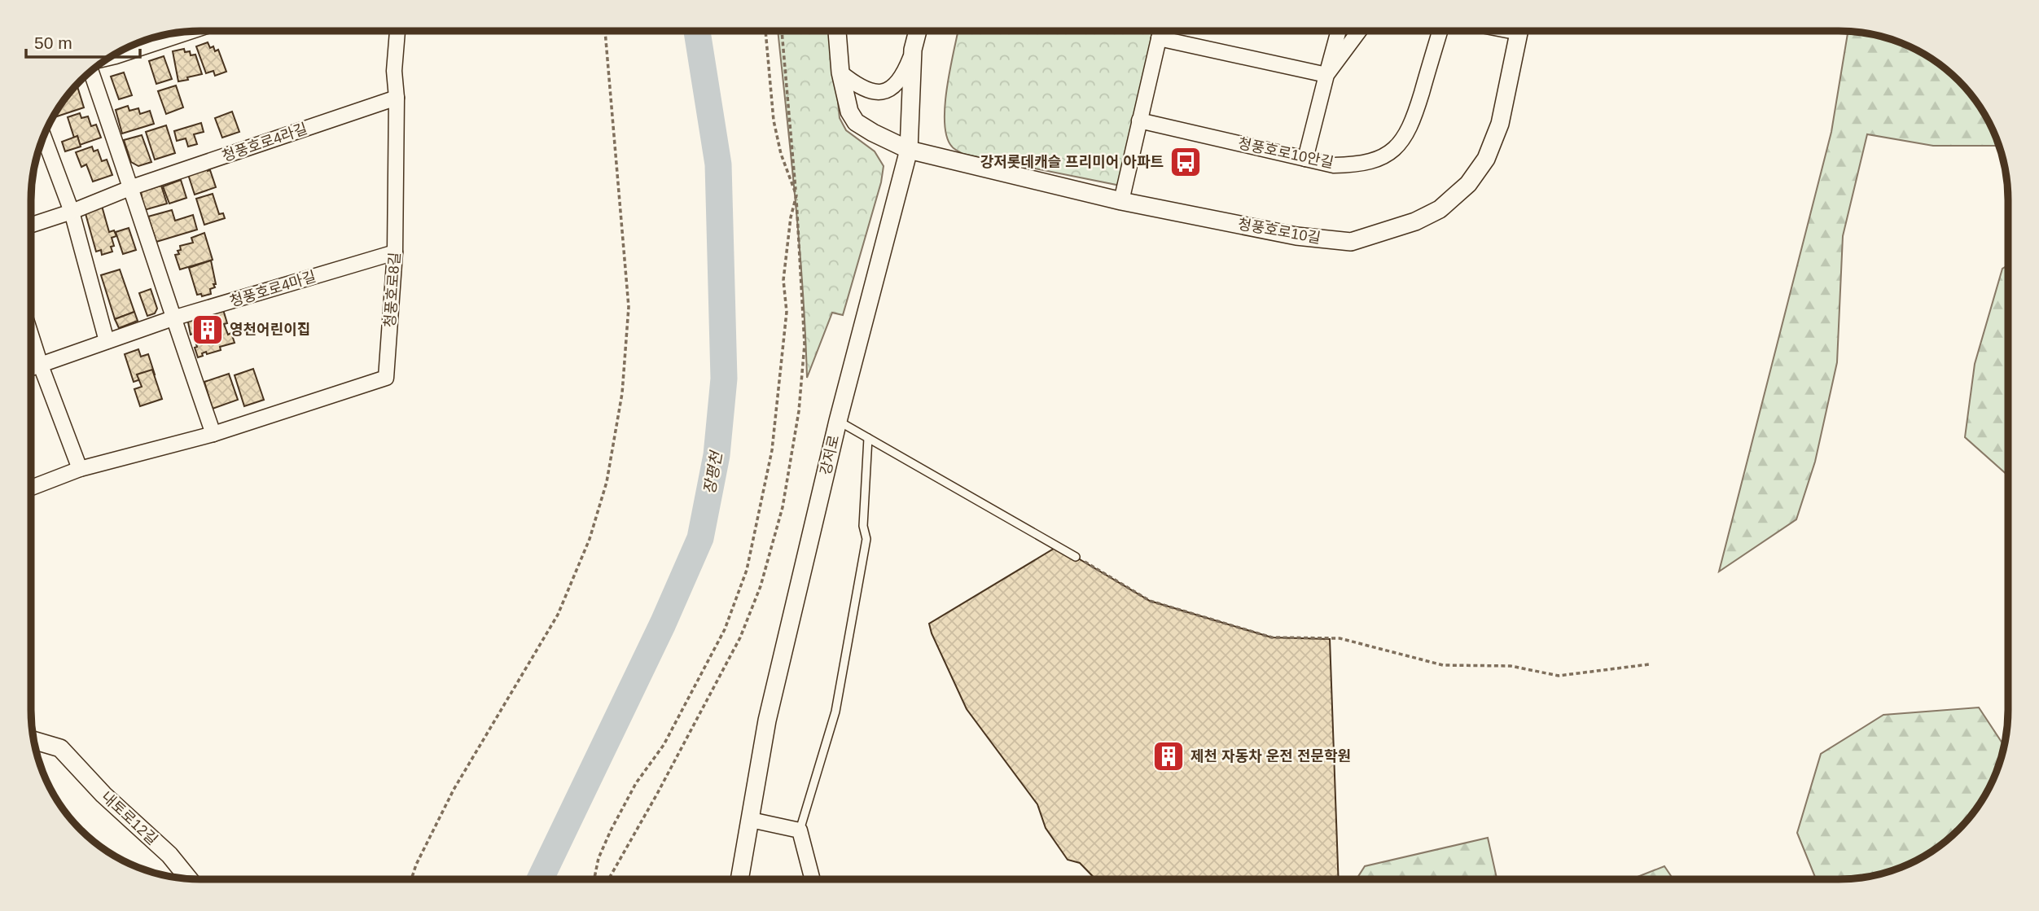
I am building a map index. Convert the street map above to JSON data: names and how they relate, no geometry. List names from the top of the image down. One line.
{"streets":{"street":["청풍호로4라길","청풍호로10안길","청풍호로10길","청풍호로4마길","청풍호로8길","강저로","내토로12길"]},"crossings":[["청풍호로4라길","청풍호로8길"],["청풍호로10길","강저로"],["청풍호로4마길","청풍호로8길"]],"water":["장평천"],"places":{"bus stop":["강저롯데캐슬 프리미어 아파트"],"building":["영천어린이집","제천 자동차 운전 전문학원"]},"scale_bar":"50 m"}
